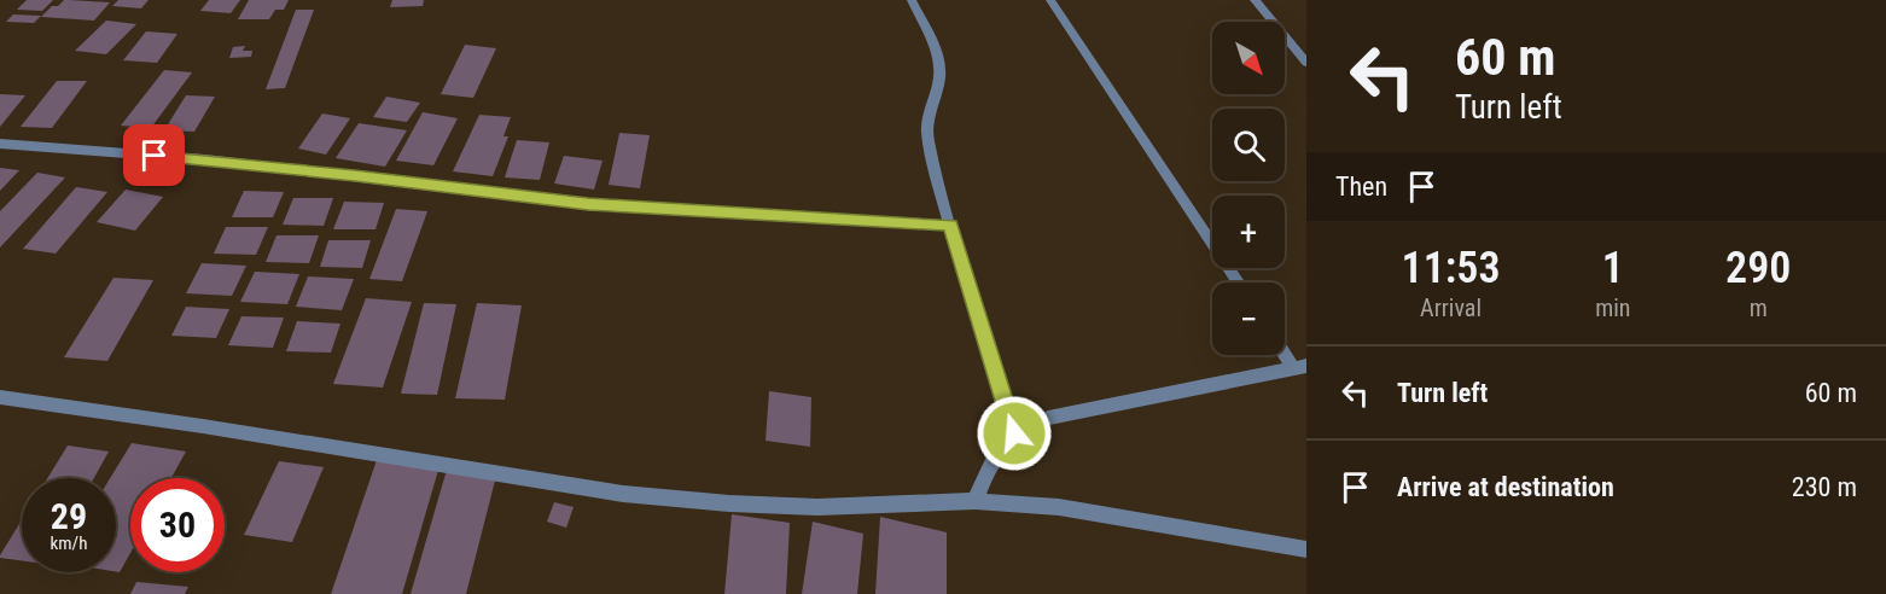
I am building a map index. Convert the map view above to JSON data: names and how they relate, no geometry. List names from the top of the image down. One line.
{"north":"bottom right","page":{"turn":["60 m","Turn left"],"map_buttons":["+","−"],"then":"Then","eta":["11:53","Arrival","1","min","290","m"],"list":[{"name":"Turn left","value":"60 m"},{"name":"Arrive at destination","value":"230 m"}],"speed":"29 km/h","limit":"30"}}
